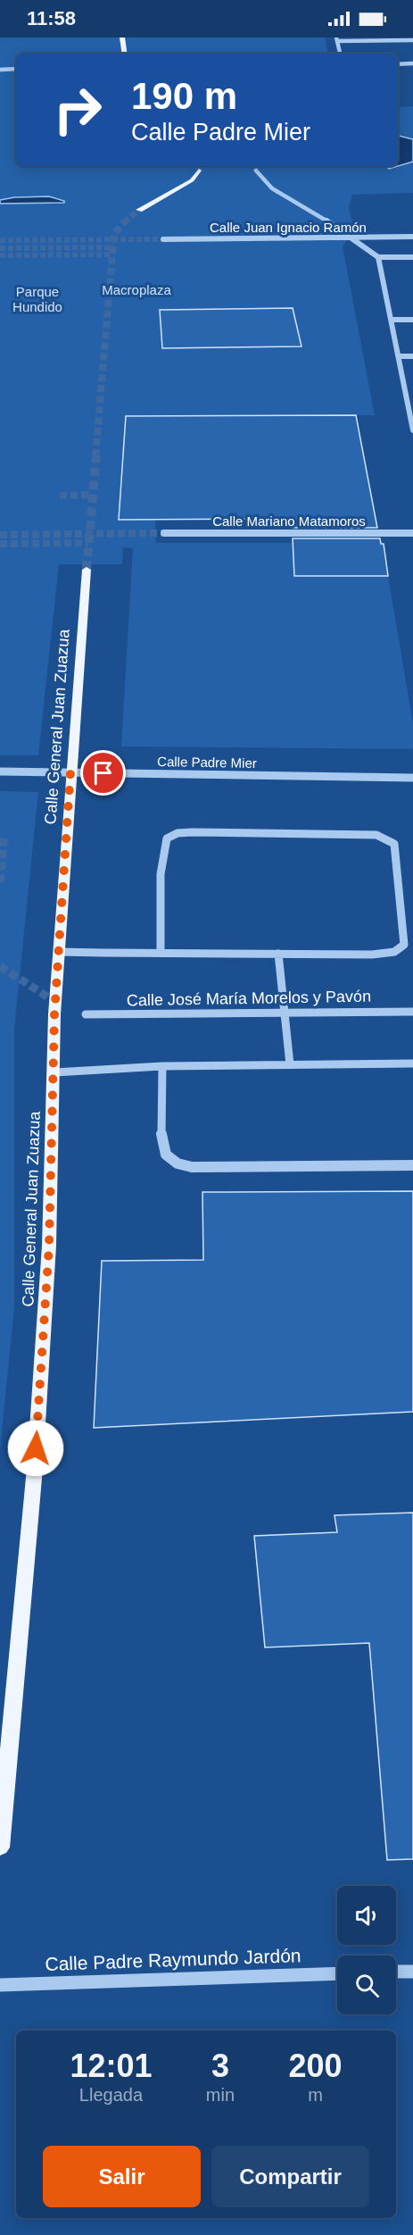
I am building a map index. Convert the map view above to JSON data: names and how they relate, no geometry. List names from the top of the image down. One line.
{"streets":{"main road":["Calle General Juan Zuazua"],"street":["Calle Juan Ignacio Ramón","Calle Mariano Matamoros","Calle Padre Mier","Calle José María Morelos y Pavón","Calle Padre Raymundo Jardón"]},"crossings":[["Calle General Juan Zuazua","Calle Padre Mier"]],"parks":["Macroplaza","Parque Hundido"],"page":{"status":"11:58","turn":["190 m","Calle Padre Mier"],"eta":["12:01","Llegada","3","min","200","m"],"buttons":["Salir","Compartir"]}}
